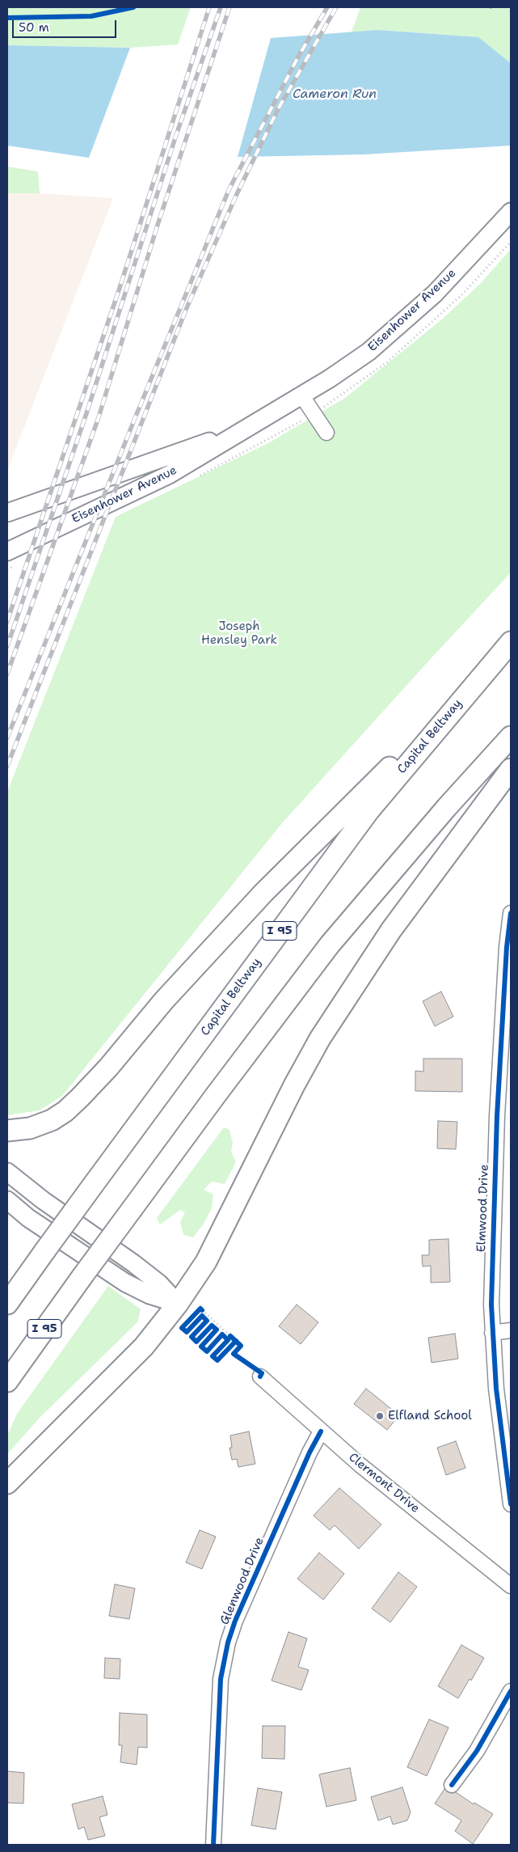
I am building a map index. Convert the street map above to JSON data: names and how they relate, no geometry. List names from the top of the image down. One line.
{"streets":{"highway":["Capital Beltway","I 95"],"main road":["Eisenhower Avenue"],"street":["Elmwood Drive","Clermont Drive","Glenwood Drive"]},"crossings":[["Clermont Drive","Glenwood Drive"]],"water":["Cameron Run"],"parks":["Joseph Hensley Park"],"places":["Elfland School"],"scale_bar":"50 m"}
